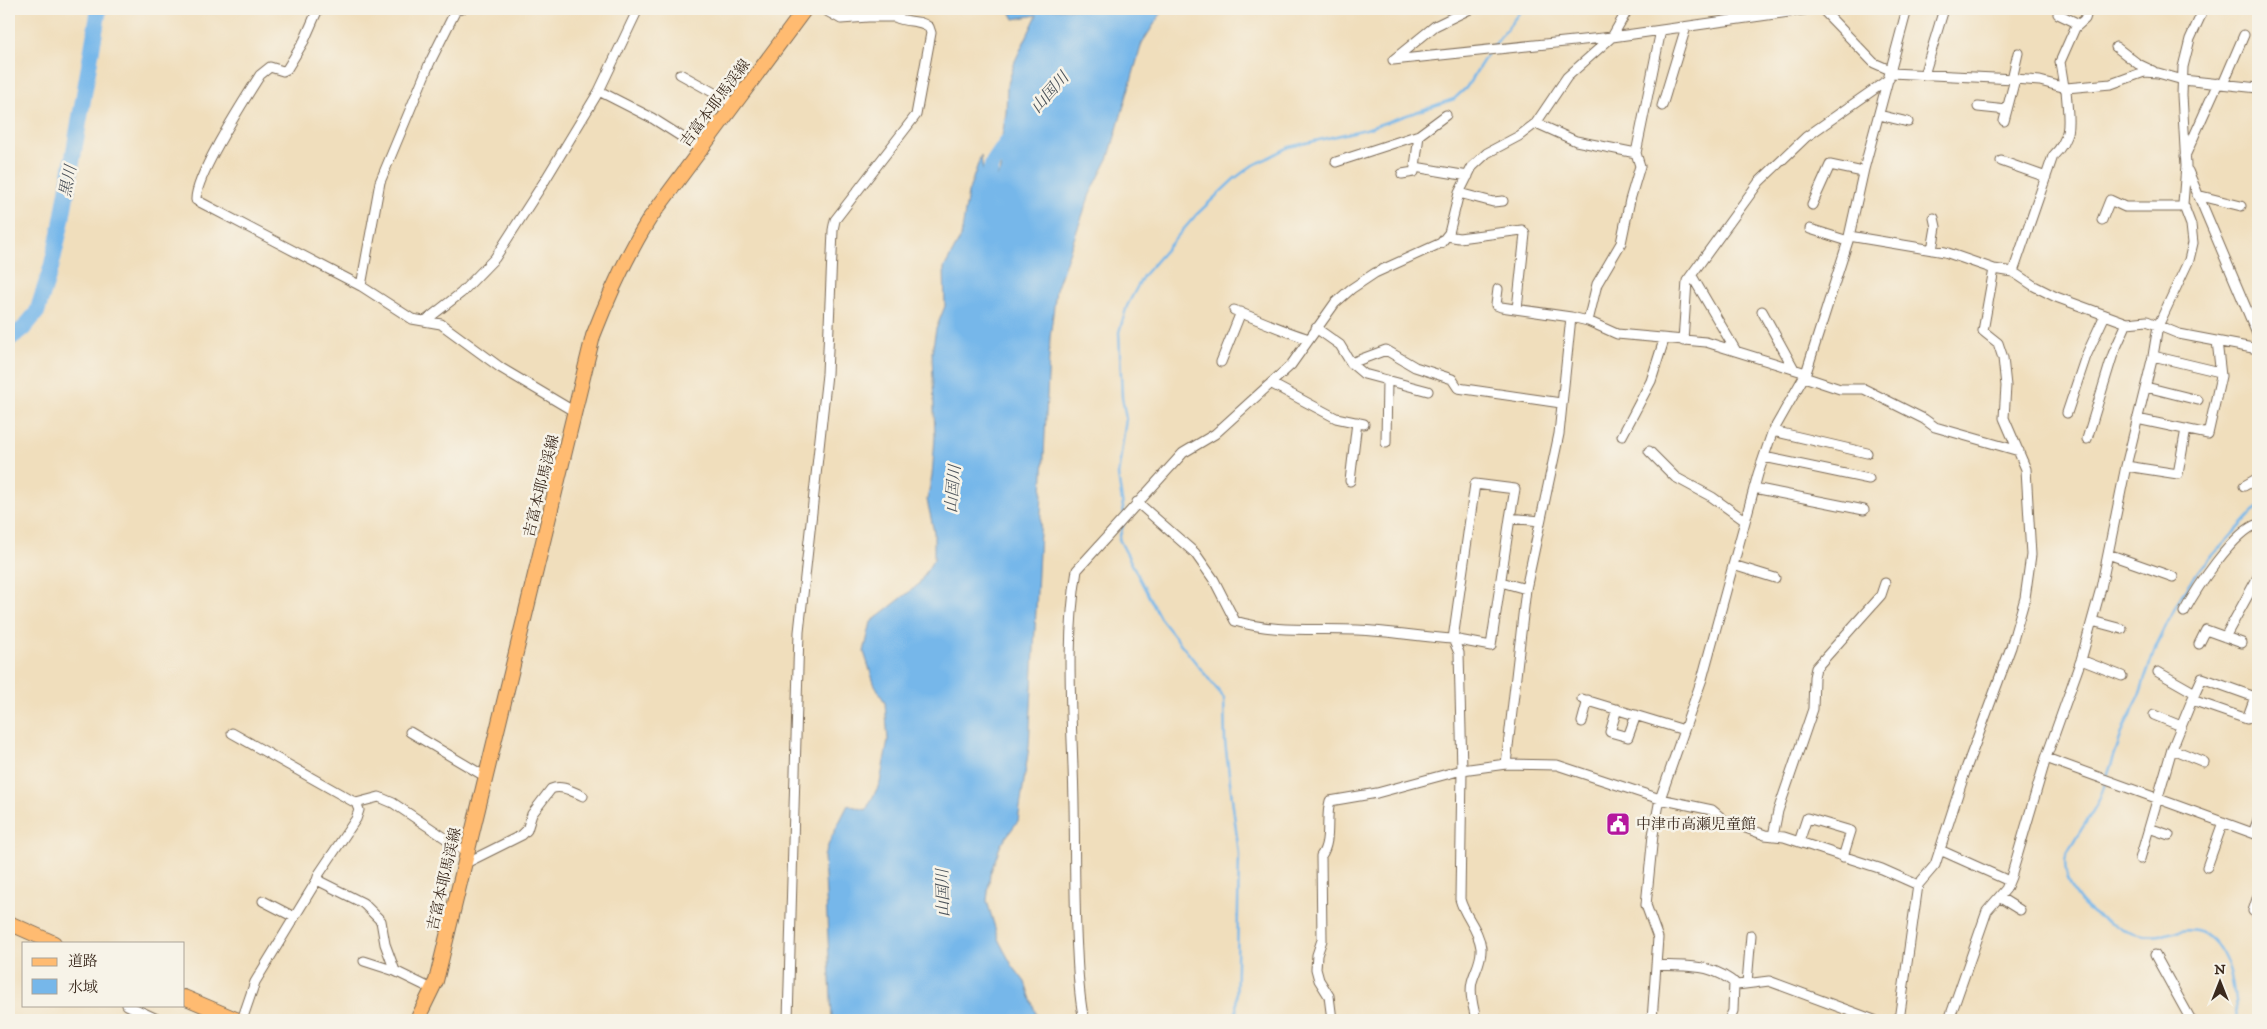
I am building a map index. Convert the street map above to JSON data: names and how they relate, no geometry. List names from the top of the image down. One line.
{"streets":{"main road":["吉富本耶馬渓線"]},"water":["山国川","黒川"],"places":{"public building":["中津市高瀬児童館"]},"legend":["道路","水域"],"north":"top"}
